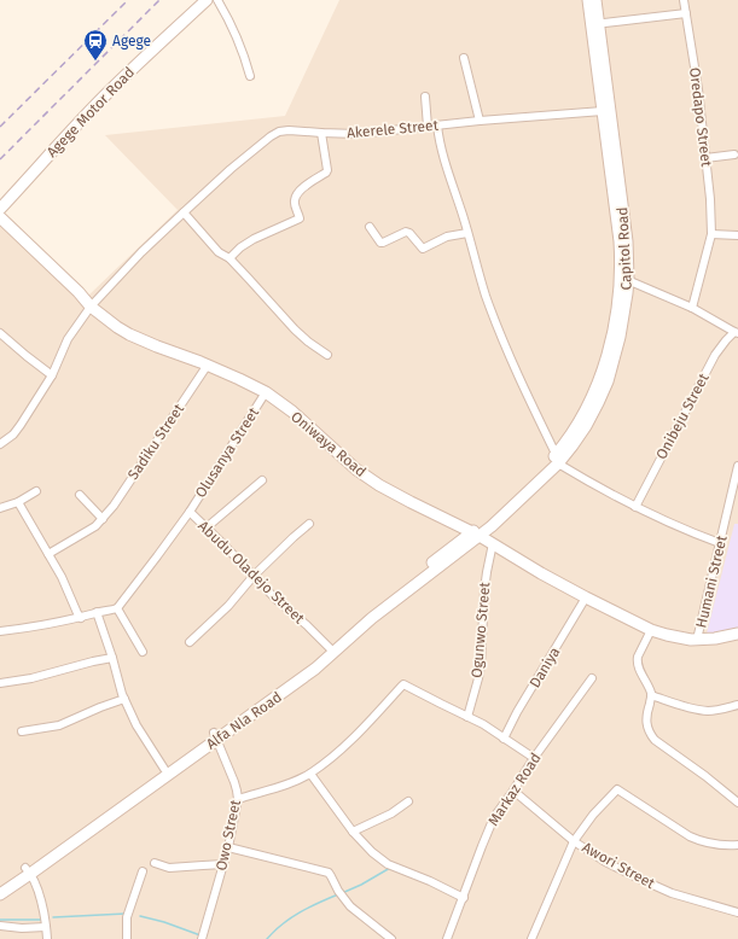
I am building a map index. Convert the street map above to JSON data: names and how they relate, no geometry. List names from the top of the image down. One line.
{"streets":{"main road":["Agege Motor Road","Capitol Road","Oniwaya Road","Alfa Nla Road"],"street":["Oredapo Street","Akerele Street","Onibeju Street","Sadiku Street","Olusanya Street","Abudu Oladejo Street","Humani Street","Ogunwo Street","Daniya","Markaz Road","Owo Street","Awori Street"]},"crossings":[["Akerele Street","Capitol Road"],["Akerele Street","Oniwaya Road"],["Capitol Road","Oniwaya Road"],["Capitol Road","Alfa Nla Road"],["Sadiku Street","Oniwaya Road"],["Oniwaya Road","Olusanya Street"],["Oniwaya Road","Humani Street"],["Oniwaya Road","Ogunwo Street"],["Oniwaya Road","Daniya"],["Oniwaya Road","Alfa Nla Road"],["Olusanya Street","Abudu Oladejo Street"],["Abudu Oladejo Street","Alfa Nla Road"],["Alfa Nla Road","Owo Street"],["Markaz Road","Awori Street"]],"places":{"station":["Agege"]}}
